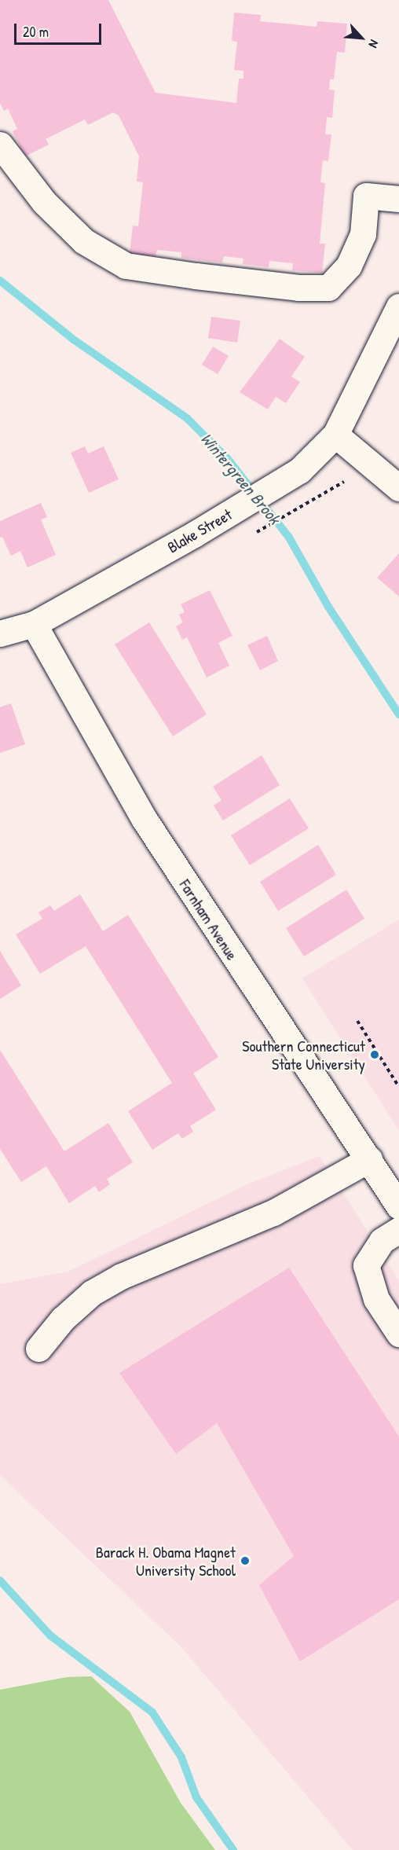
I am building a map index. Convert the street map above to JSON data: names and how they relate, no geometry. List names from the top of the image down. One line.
{"streets":{"street":["Blake Street","Farnham Avenue"]},"crossings":[["Blake Street","Farnham Avenue"]],"water":["Wintergreen Brook"],"places":["Southern Connecticut State University","Barack H. Obama Magnet University School"],"scale_bar":"20 m","north":"bottom right"}
